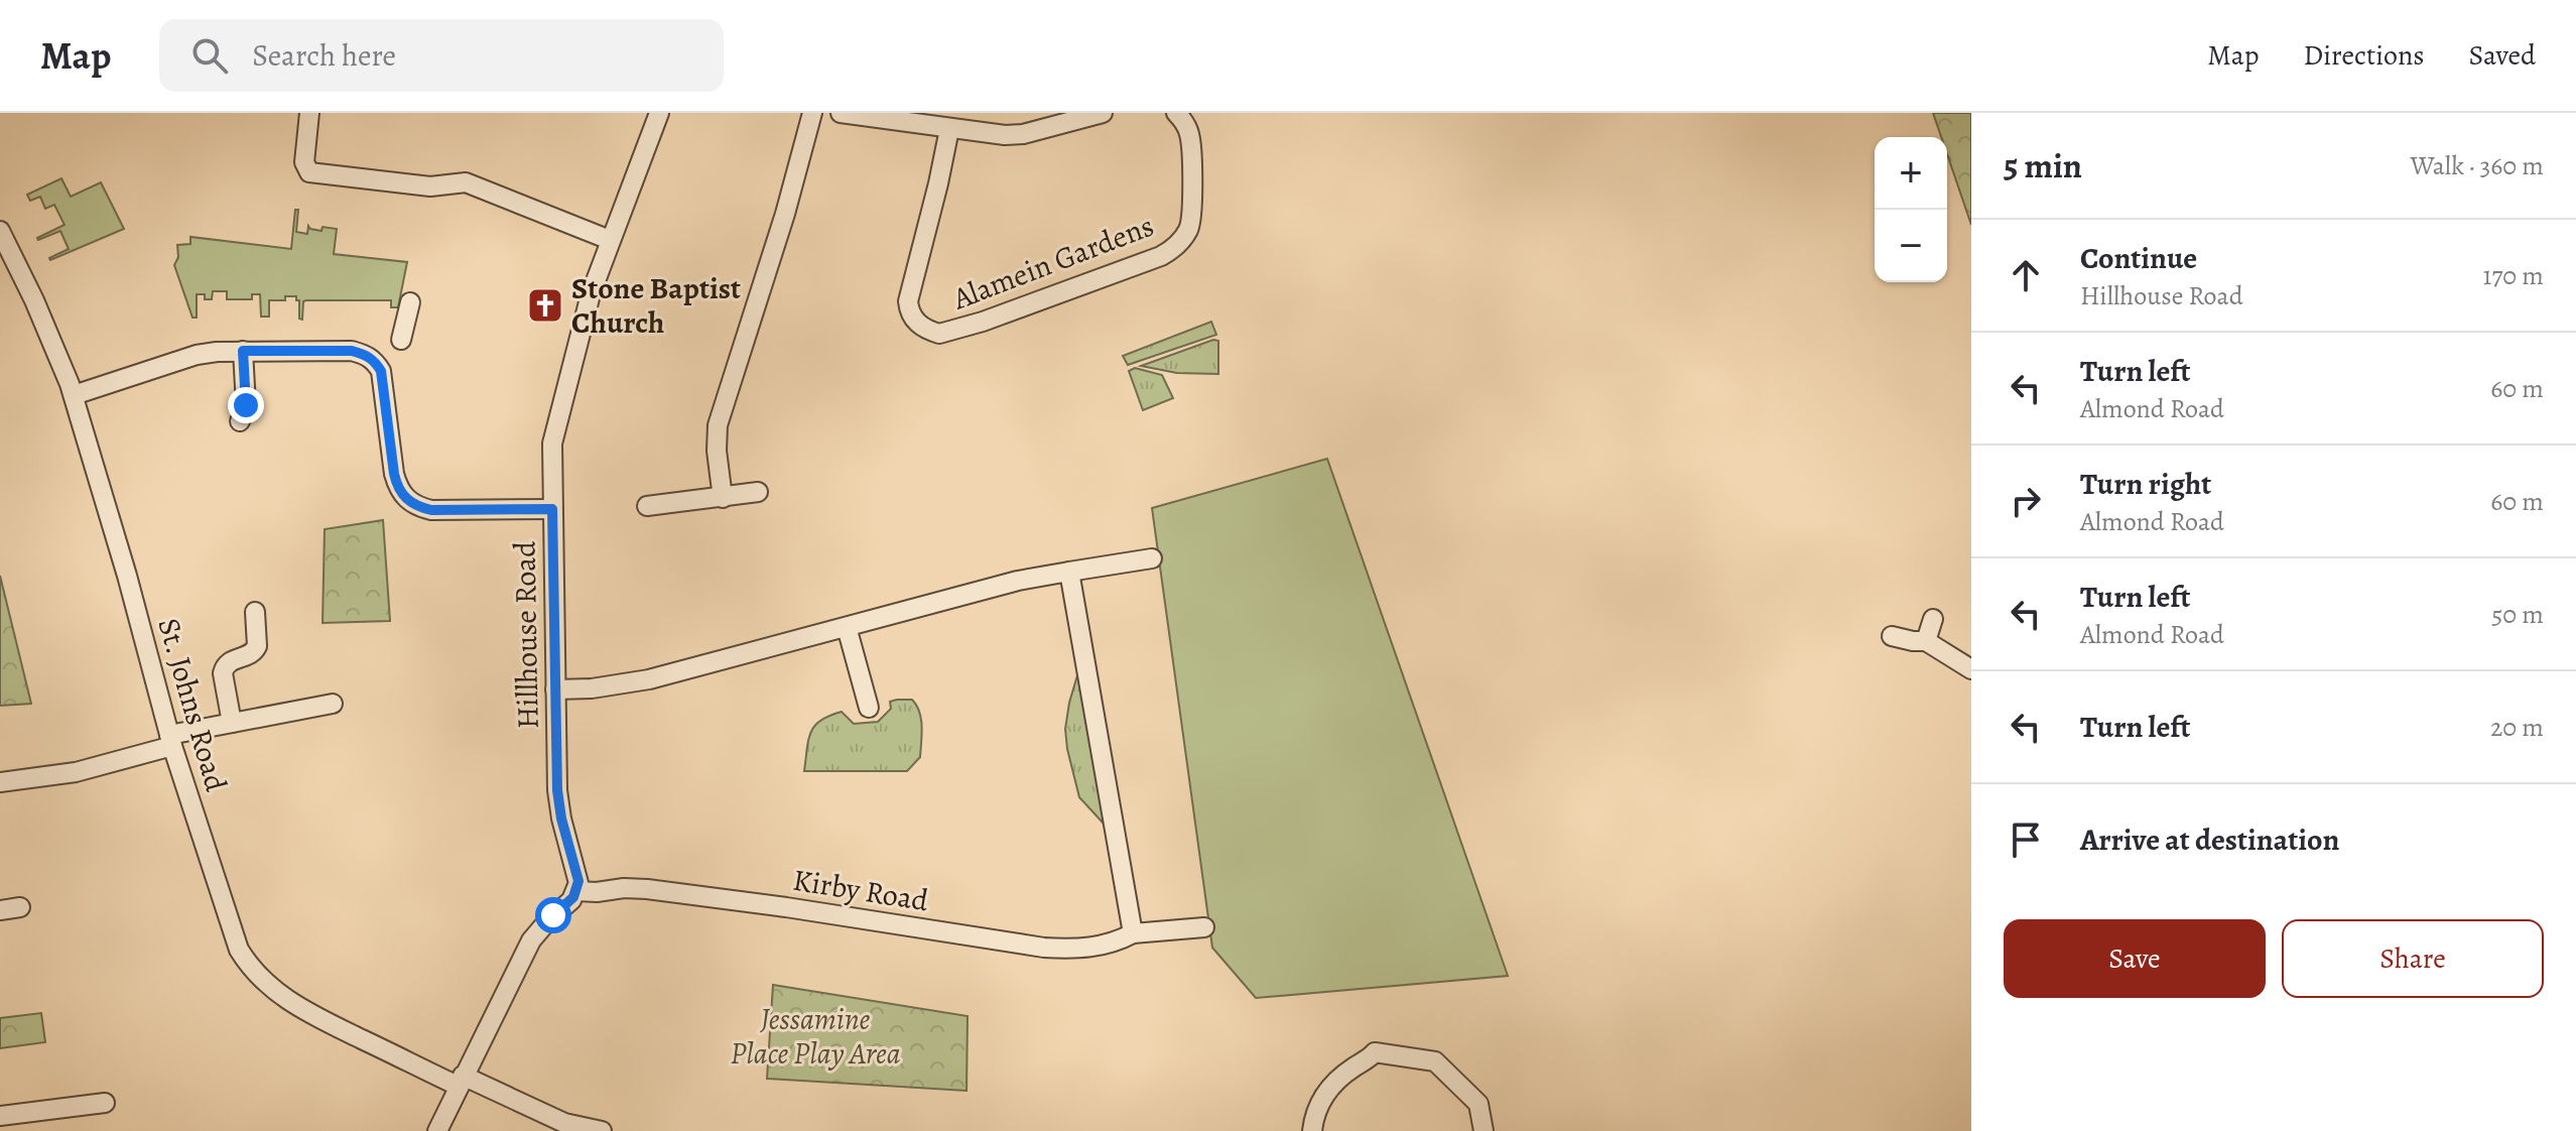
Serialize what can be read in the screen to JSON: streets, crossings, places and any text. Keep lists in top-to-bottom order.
{
  "streets": {
    "street": [
      "Alamein Gardens",
      "Hillhouse Road",
      "St. Johns Road",
      "Kirby Road"
    ]
  },
  "crossings": [
    ["Hillhouse Road", "Kirby Road"]
  ],
  "parks": ["Jessamine Place Play Area"],
  "places": {
    "church": ["Stone Baptist Church"]
  },
  "page": {
    "header": "Map",
    "search": "Search here",
    "nav": ["Map", "Directions", "Saved"],
    "heading": ["5 min", "Walk · 360 m"],
    "map_buttons": ["+", "−"],
    "list": [
      ["Continue", "Hillhouse Road", "170 m"],
      ["Turn left", "Almond Road", "60 m"],
      ["Turn right", "Almond Road", "60 m"],
      ["Turn left", "Almond Road", "50 m"],
      ["Turn left", "20 m"],
      "Arrive at destination"
    ],
    "buttons": ["Save", "Share"]
  }
}
